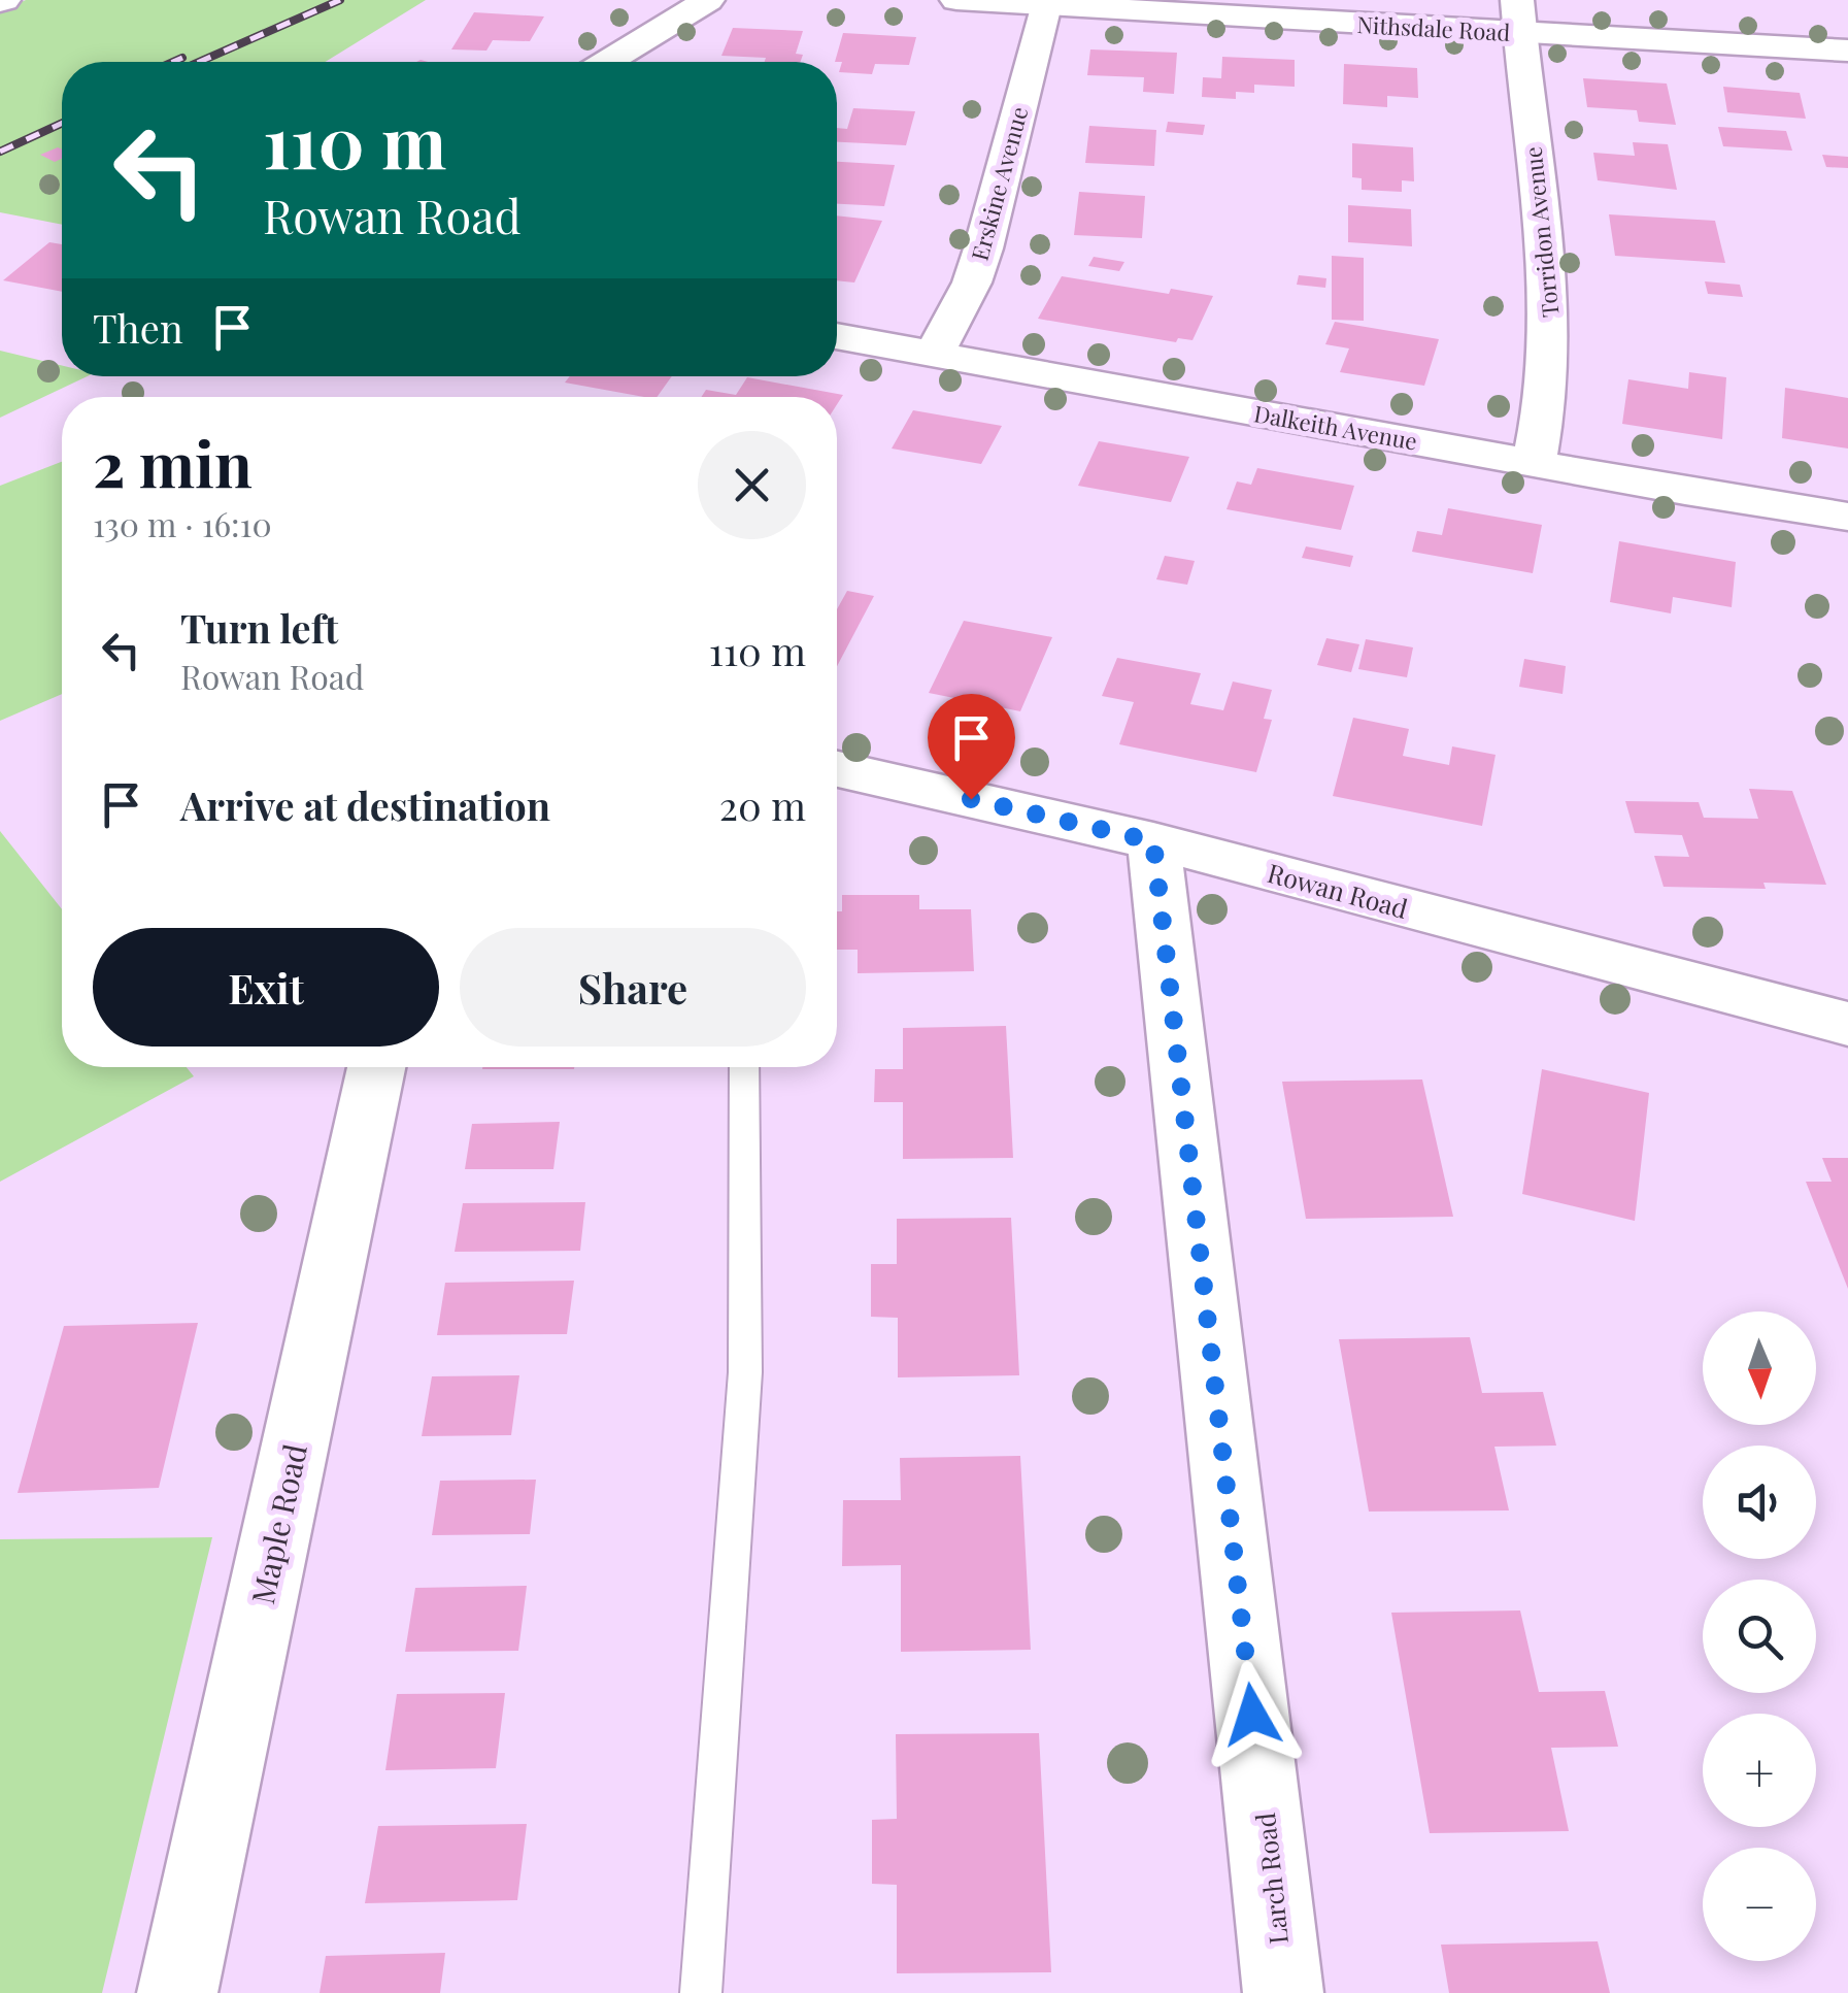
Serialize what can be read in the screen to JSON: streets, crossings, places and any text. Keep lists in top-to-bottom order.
{
  "streets": {
    "street": [
      "Nithsdale Road",
      "Erskine Avenue",
      "Torridon Avenue",
      "Dalkeith Avenue",
      "Rowan Road",
      "Maple Road",
      "Larch Road"
    ]
  },
  "crossings": [
    ["Nithsdale Road", "Erskine Avenue"],
    ["Nithsdale Road", "Torridon Avenue"],
    ["Erskine Avenue", "Dalkeith Avenue"],
    ["Torridon Avenue", "Dalkeith Avenue"],
    ["Rowan Road", "Larch Road"]
  ],
  "north": "bottom",
  "page": {
    "turn": ["110 m", "Rowan Road"],
    "then": "Then",
    "heading": ["2 min", "130 m · 16:10"],
    "list": [
      {
        "name": "Turn left",
        "note": "Rowan Road",
        "value": "110 m"
      },
      {
        "name": "Arrive at destination",
        "value": "20 m"
      }
    ],
    "buttons": ["Exit", "Share"],
    "map_buttons": ["+", "−"]
  }
}
